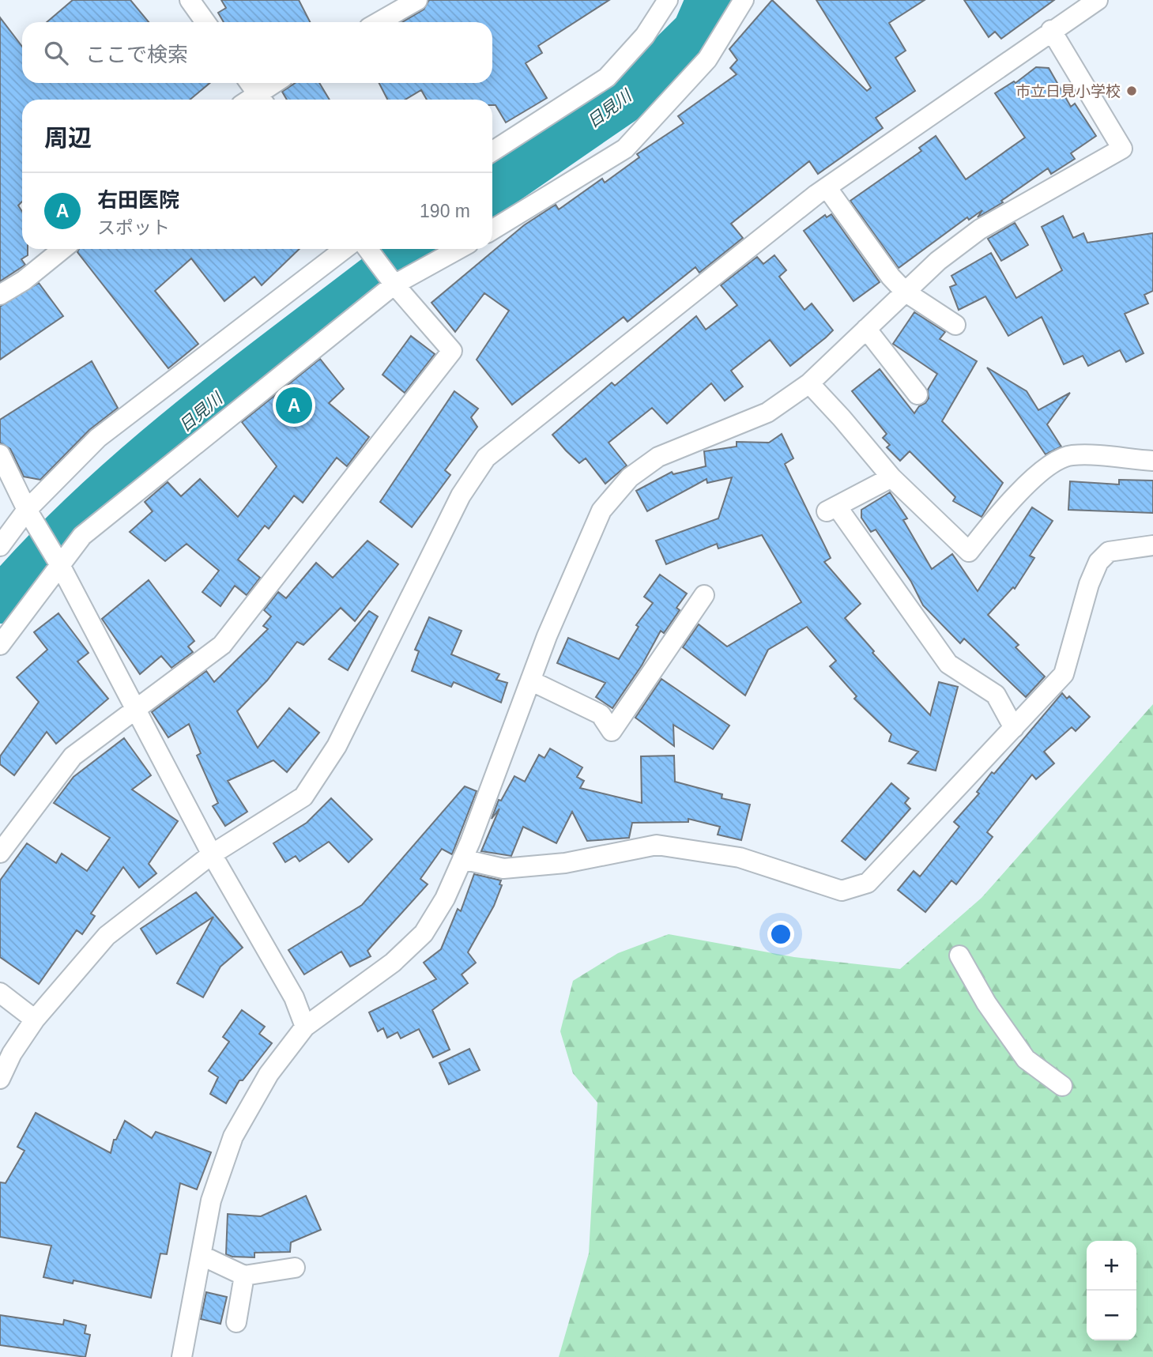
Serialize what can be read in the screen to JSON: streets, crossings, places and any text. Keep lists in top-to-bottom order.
{
  "water": ["日見川"],
  "places": ["市立日見小学校"],
  "page": {
    "search": "ここで検索",
    "heading": "周辺",
    "list": [
      {
        "mark": "A",
        "name": "右田医院",
        "note": "スポット",
        "value": "190 m"
      }
    ],
    "pins": "A",
    "map_buttons": ["+", "−"]
  }
}
